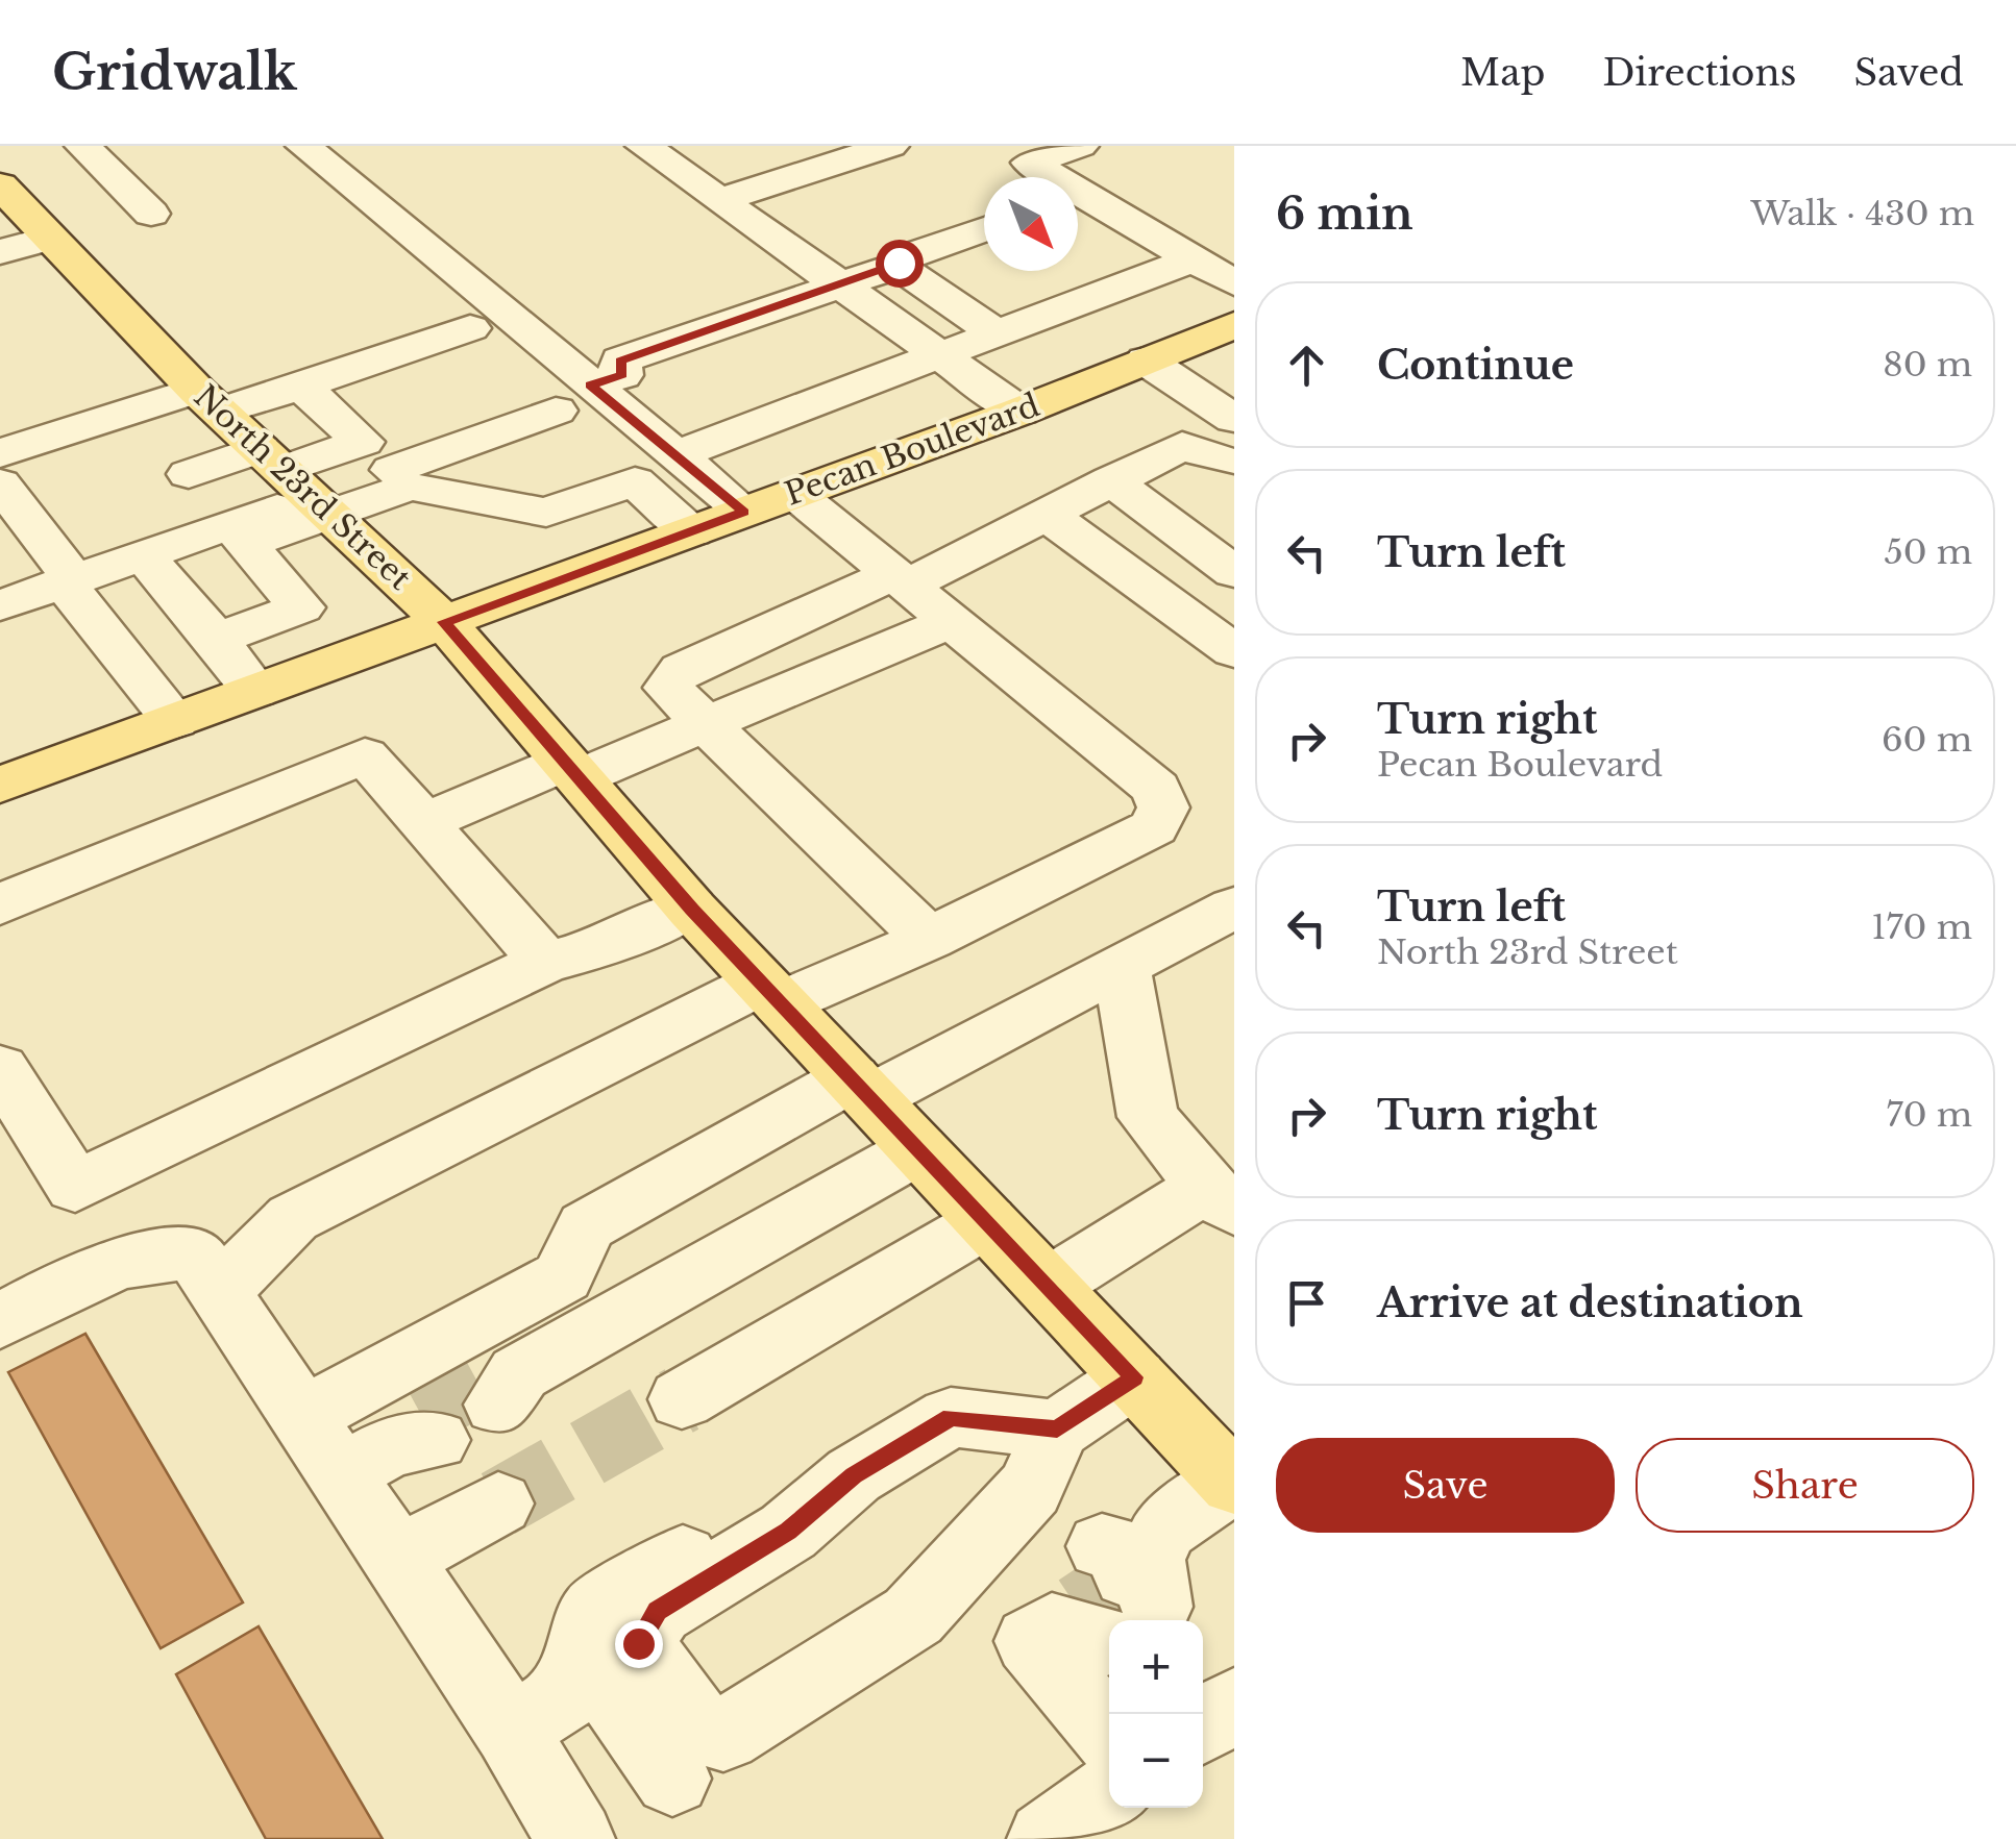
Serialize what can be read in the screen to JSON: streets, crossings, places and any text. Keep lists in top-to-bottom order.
{
  "streets": {
    "main road": ["Pecan Boulevard", "North 23rd Street"]
  },
  "crossings": [
    ["Pecan Boulevard", "North 23rd Street"]
  ],
  "north": "bottom right",
  "page": {
    "header": "Gridwalk",
    "nav": ["Map", "Directions", "Saved"],
    "heading": ["6 min", "Walk · 430 m"],
    "list": [
      ["Continue", "80 m"],
      ["Turn left", "50 m"],
      ["Turn right", "Pecan Boulevard", "60 m"],
      ["Turn left", "North 23rd Street", "170 m"],
      ["Turn right", "70 m"],
      "Arrive at destination"
    ],
    "buttons": ["Save", "Share"],
    "map_buttons": ["+", "−"]
  }
}
